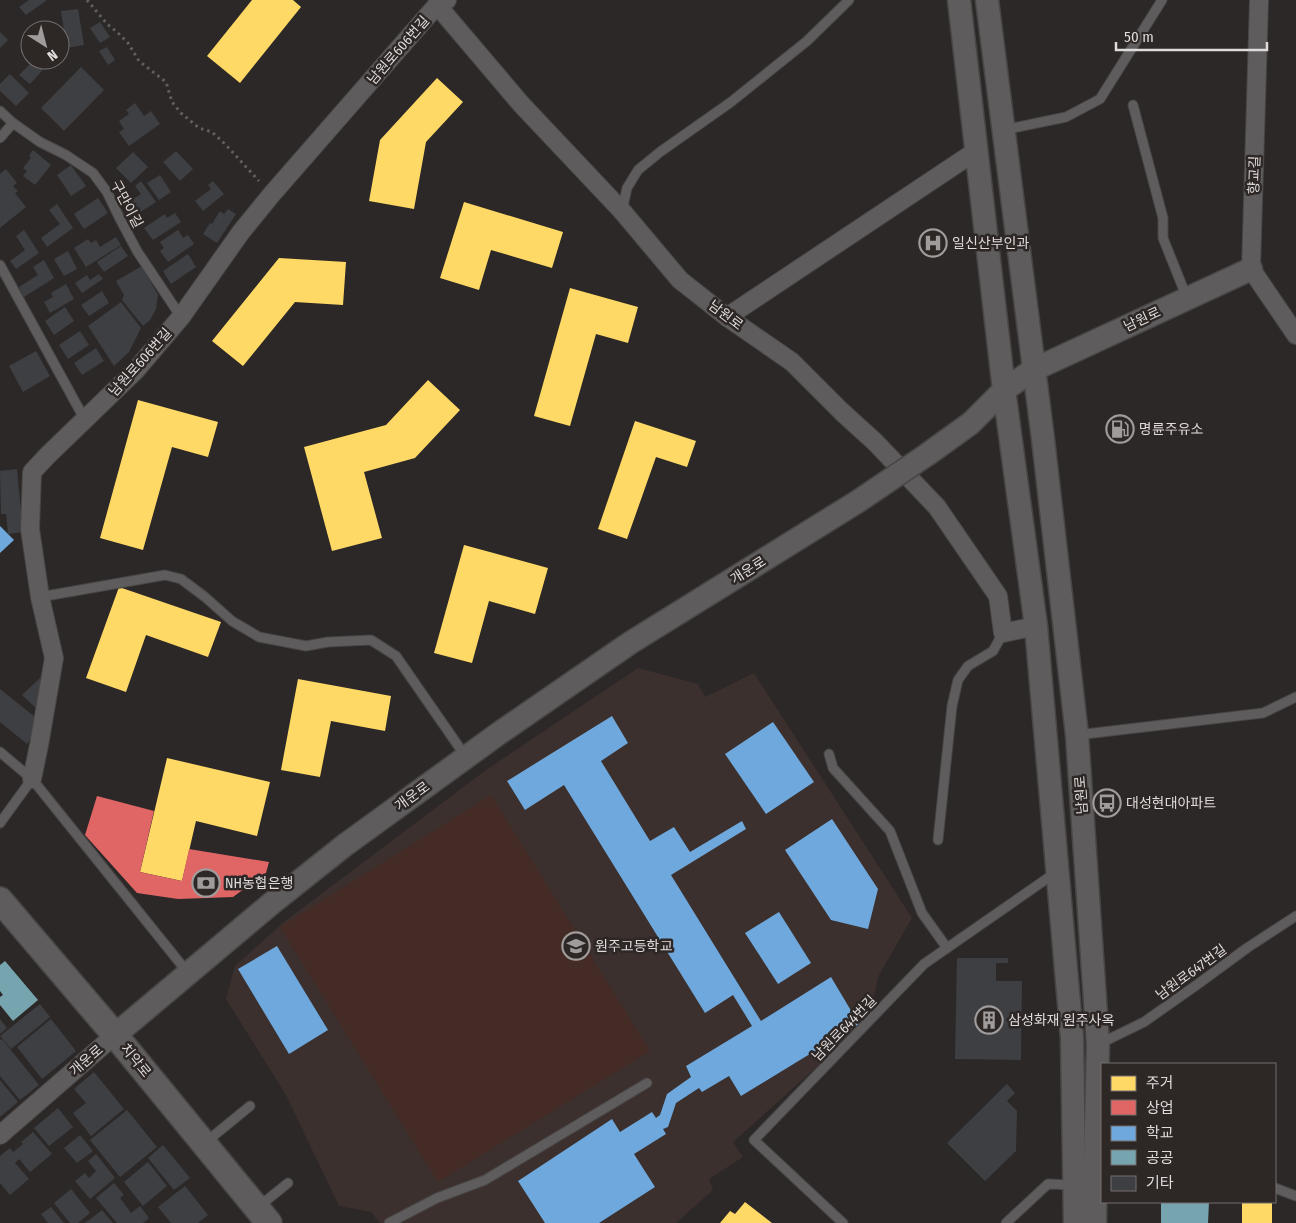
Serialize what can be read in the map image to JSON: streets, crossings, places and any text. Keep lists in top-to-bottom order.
{
  "streets": {
    "main road": ["치악로"],
    "street": [
      "남원로606번길",
      "향교길",
      "남원로",
      "개운로"
    ],
    "lane": ["구만이길", "남원로647번길", "남원로644번길"]
  },
  "crossings": [
    ["남원로606번길", "구만이길"],
    ["남원로606번길", "남원로"],
    ["향교길", "남원로"],
    ["남원로", "개운로"],
    ["남원로", "남원로647번길"],
    ["개운로", "치악로"]
  ],
  "places": {
    "hospital": ["일신산부인과"],
    "fuel station": ["명륜주유소"],
    "bus stop": ["대성현대아파트"],
    "bank": ["NH농협은행"],
    "school or university": ["원주고등학교"],
    "building": ["삼성화재 원주사옥"]
  },
  "legend": [
    "주거",
    "상업",
    "학교",
    "공공",
    "기타"
  ],
  "scale_bar": "50 m",
  "north": "bottom right"
}
